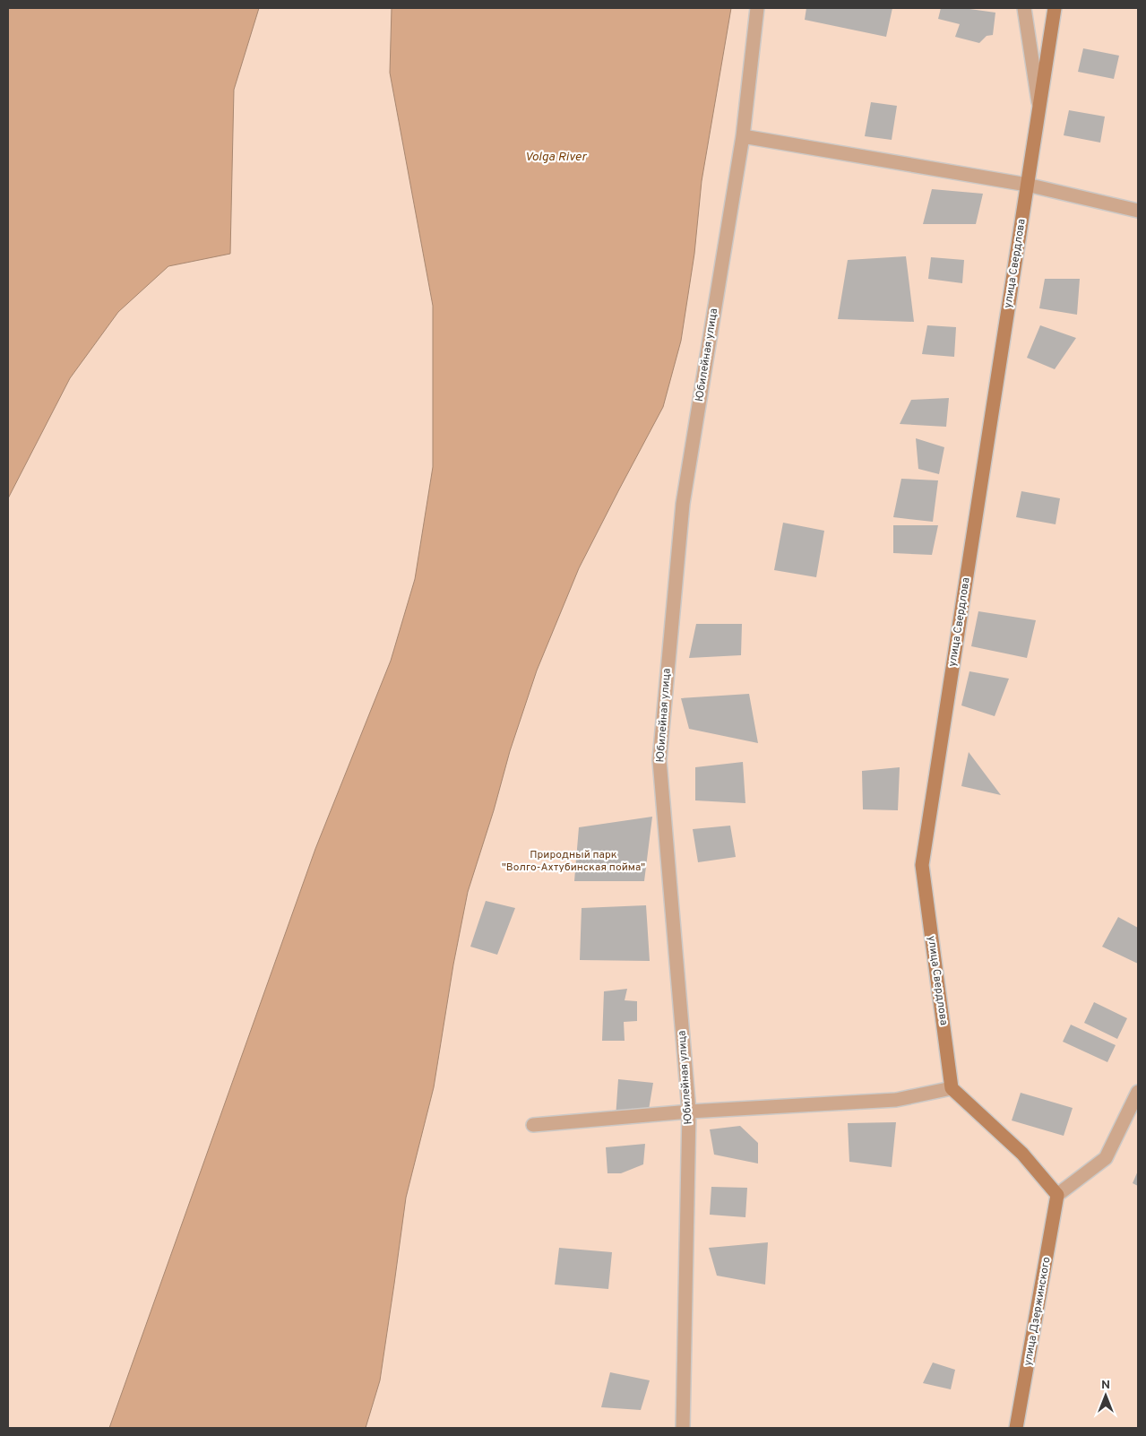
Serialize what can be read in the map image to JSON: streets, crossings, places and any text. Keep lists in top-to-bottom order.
{
  "streets": {
    "street": ["улица Свердлова", "Юбилейная улица", "улица Дзержинского"]
  },
  "water": ["Volga River"],
  "parks": ["Природный парк \"Волго-Ахтубинская пойма\""],
  "north": "top"
}
